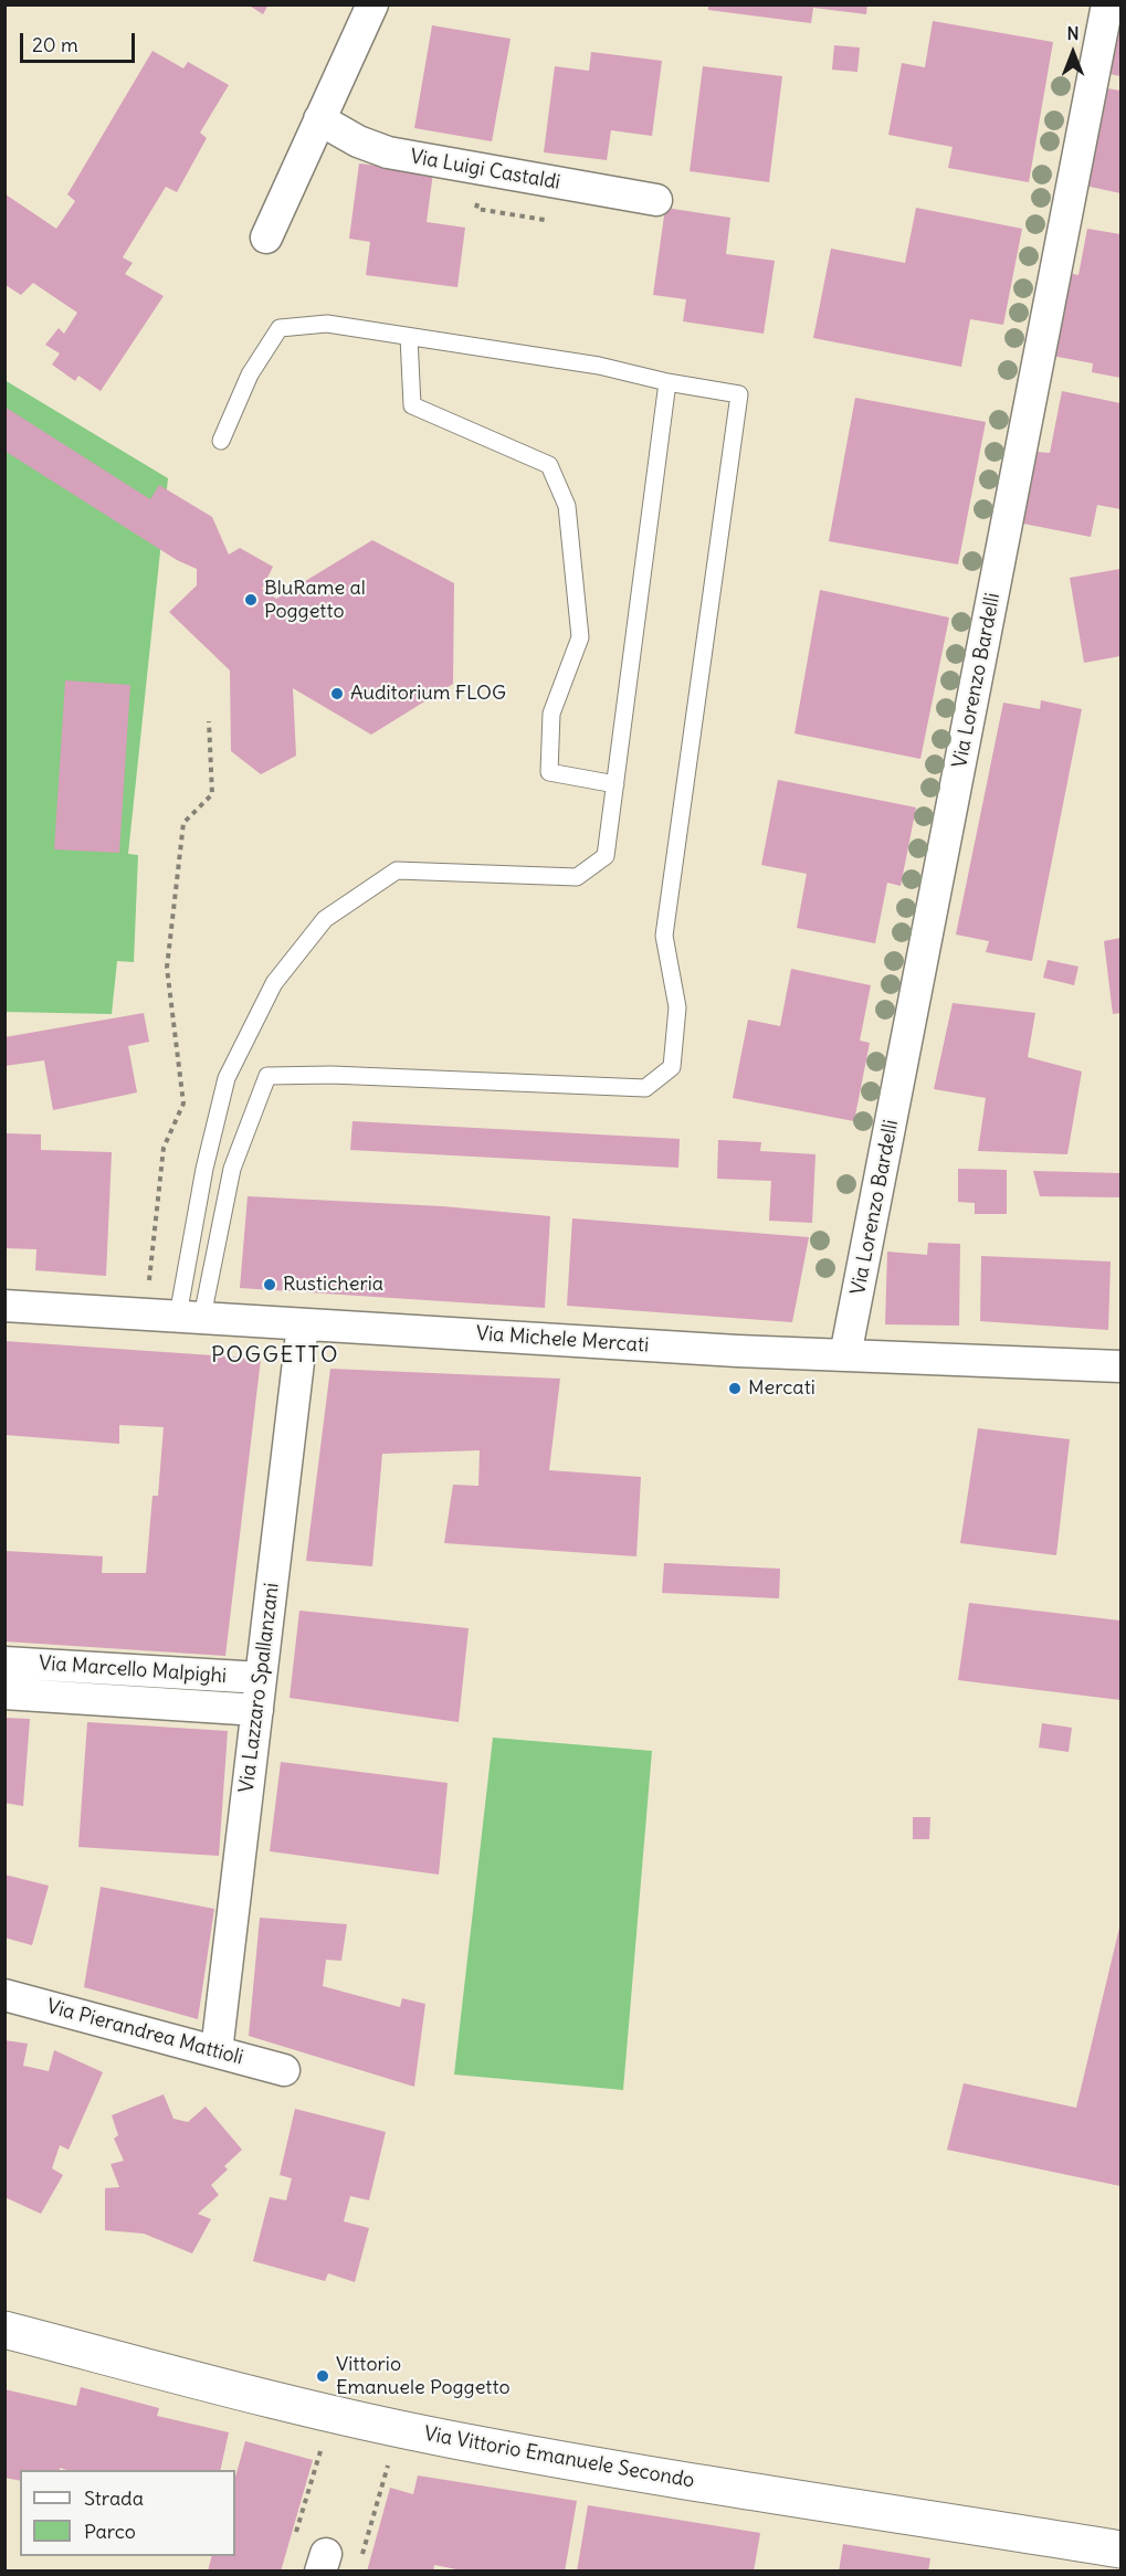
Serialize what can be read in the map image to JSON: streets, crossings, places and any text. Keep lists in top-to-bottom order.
{
  "streets": {
    "street": [
      "Via Luigi Castaldi",
      "Via Lorenzo Bardelli",
      "Via Michele Mercati",
      "Via Marcello Malpighi",
      "Via Lazzaro Spallanzani",
      "Via Pierandrea Mattioli",
      "Via Vittorio Emanuele Secondo"
    ]
  },
  "crossings": [
    ["Via Lorenzo Bardelli", "Via Michele Mercati"],
    ["Via Michele Mercati", "Via Lazzaro Spallanzani"],
    ["Via Marcello Malpighi", "Via Lazzaro Spallanzani"],
    ["Via Lazzaro Spallanzani", "Via Pierandrea Mattioli"]
  ],
  "districts": ["POGGETTO"],
  "places": [
    "BluRame al Poggetto",
    "Auditorium FLOG",
    "Rusticheria",
    "Mercati",
    "Vittorio Emanuele Poggetto"
  ],
  "legend": ["Strada", "Parco"],
  "scale_bar": "20 m",
  "north": "top"
}
